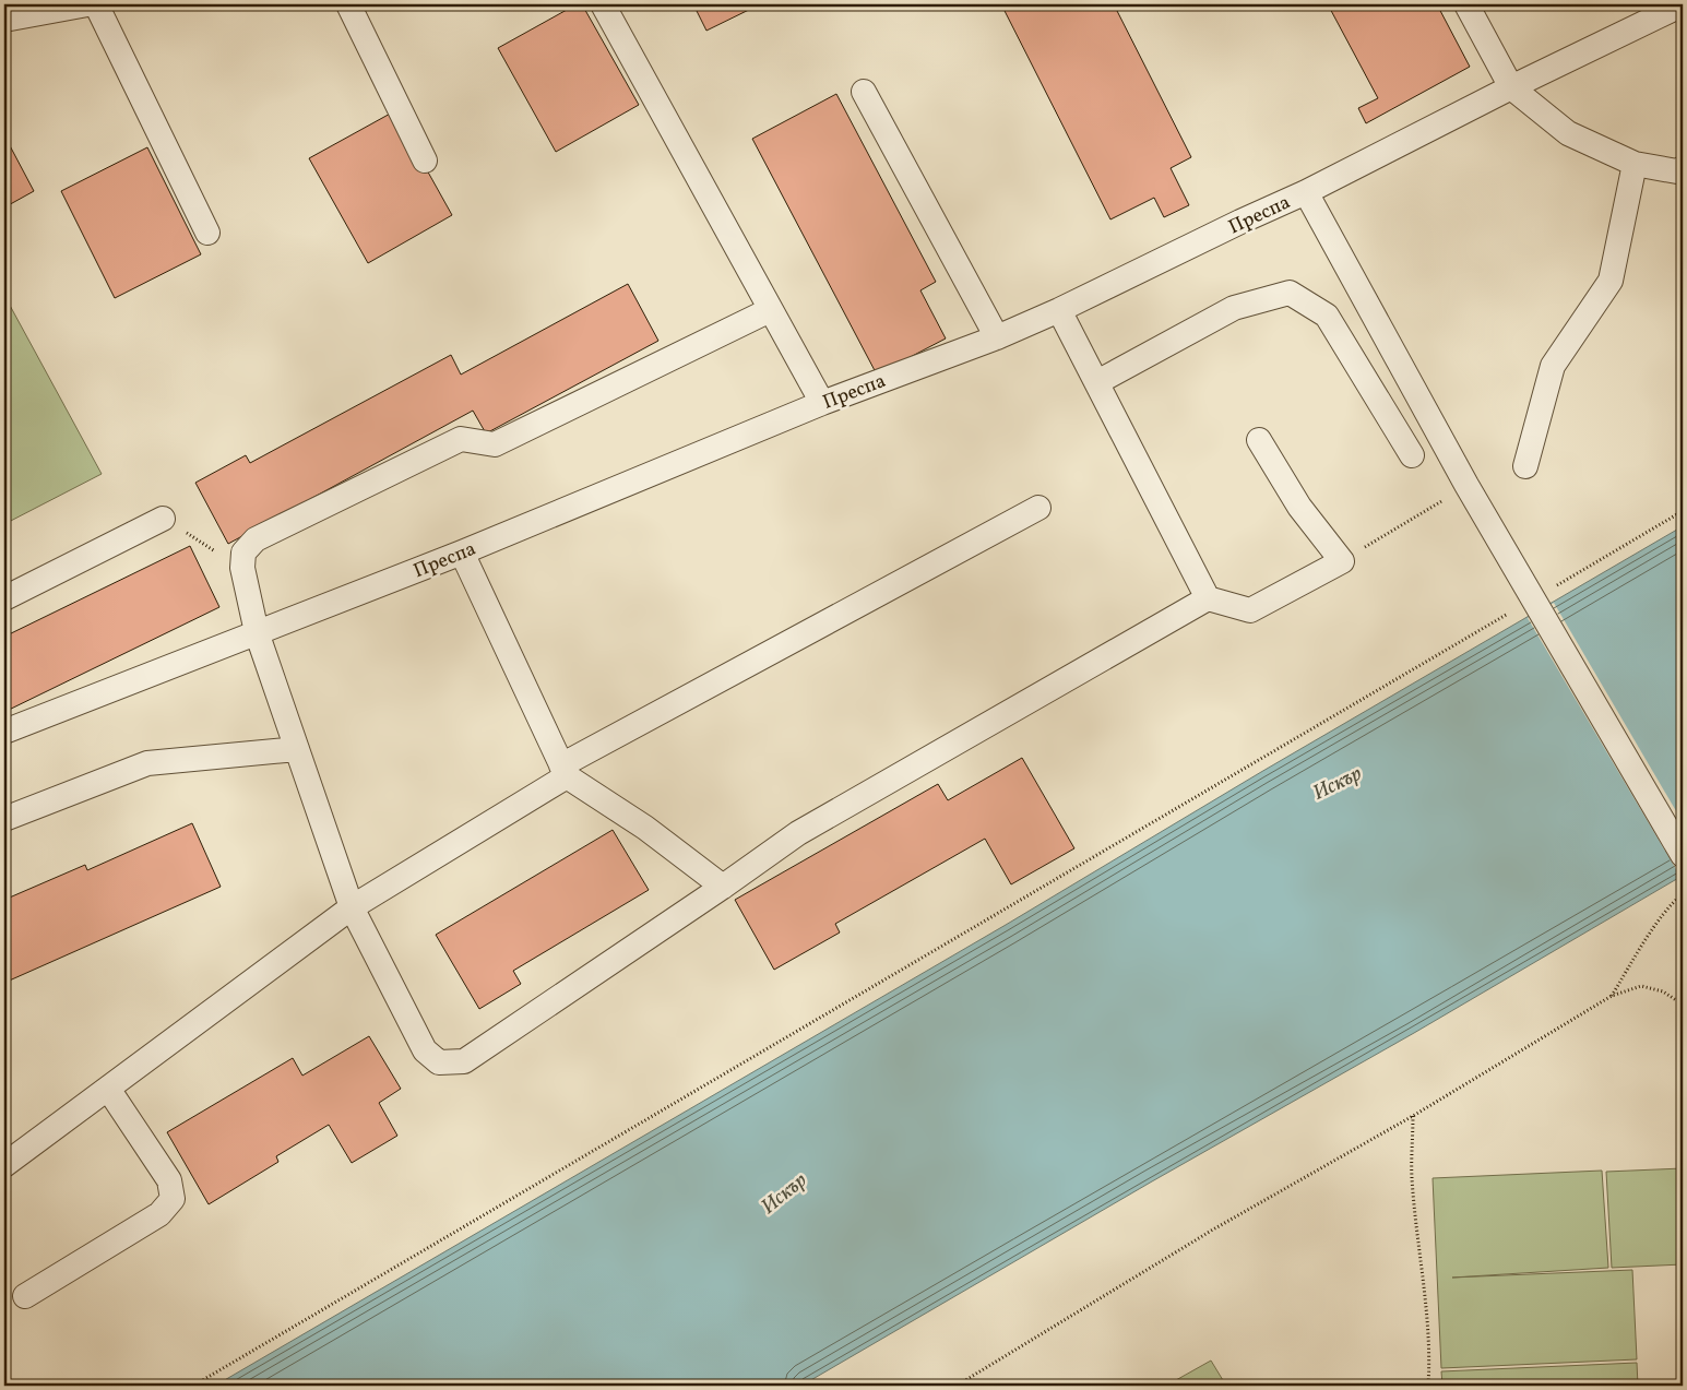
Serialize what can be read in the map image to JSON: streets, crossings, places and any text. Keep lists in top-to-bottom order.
{
  "streets": {
    "street": ["Преспа"]
  },
  "water": ["Искър"]
}
